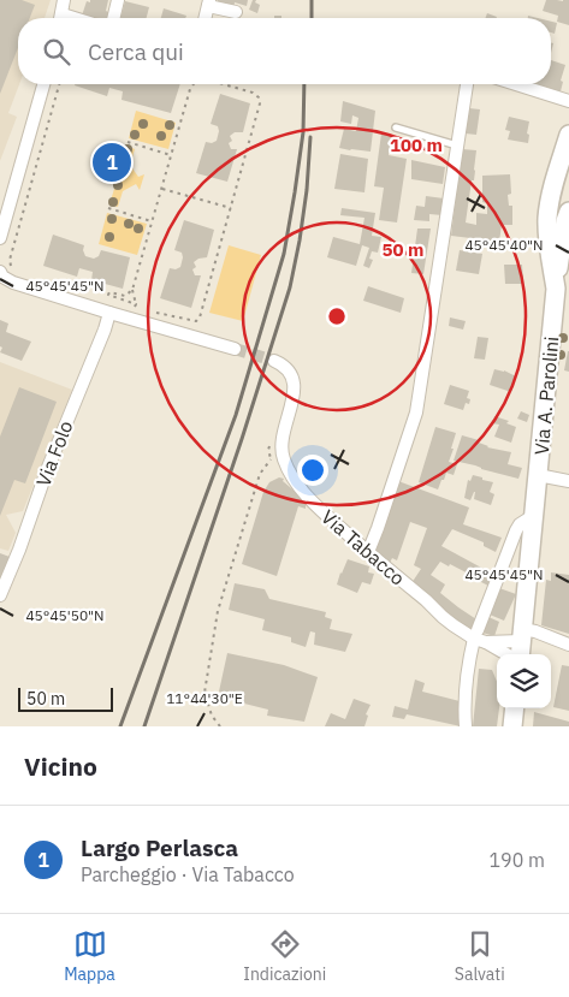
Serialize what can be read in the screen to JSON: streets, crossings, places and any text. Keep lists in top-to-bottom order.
{
  "streets": {
    "main road": ["Via A. Parolini"],
    "street": ["Via Folo", "Via Tabacco"]
  },
  "scale_bar": "50 m",
  "page": {
    "search": "Cerca qui",
    "pins": "1",
    "scale": "50 m",
    "heading": "Vicino",
    "list": [
      {
        "mark": "1",
        "name": "Largo Perlasca",
        "note": "Parcheggio · Via Tabacco",
        "value": "190 m"
      }
    ],
    "nav": ["Mappa", "Indicazioni", "Salvati"]
  },
  "coordinates": [
    "45°45'40\"N",
    "45°45'45\"N",
    "45°45'50\"N",
    "11°44'30\"E"
  ],
  "rings": ["100 m", "50 m"]
}
